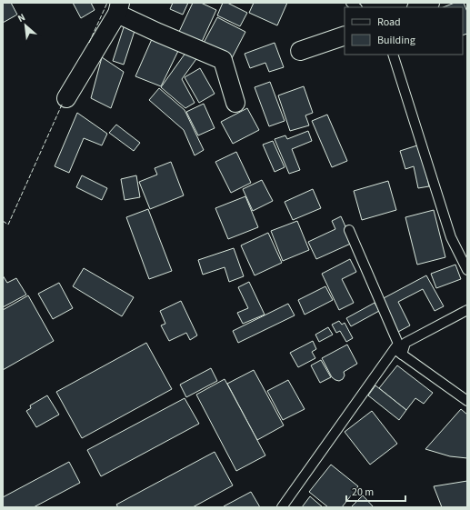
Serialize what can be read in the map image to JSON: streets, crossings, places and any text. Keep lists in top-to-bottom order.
{
  "legend": ["Road", "Building"],
  "scale_bar": "20 m",
  "north": "top left"
}
